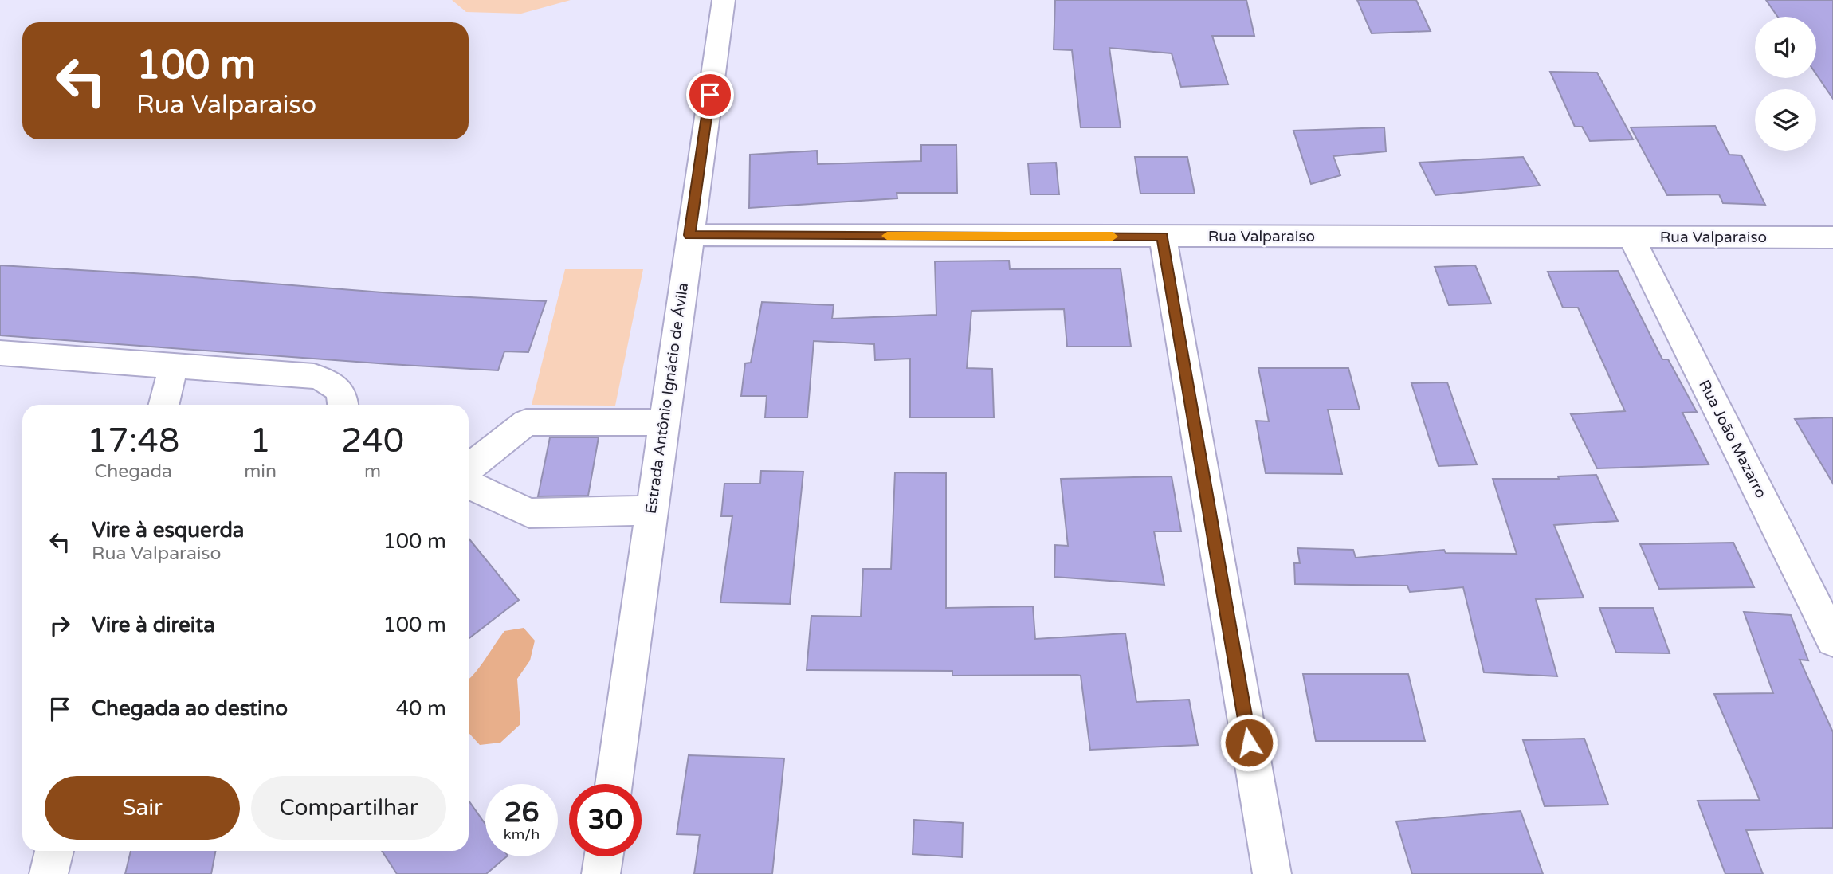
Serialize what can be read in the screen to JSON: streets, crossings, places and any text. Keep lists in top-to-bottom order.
{
  "streets": {
    "street": ["Rua Valparaiso", "Estrada Antônio Ignácio de Ávila", "Rua João Mazarro"]
  },
  "crossings": [
    ["Rua Valparaiso", "Estrada Antônio Ignácio de Ávila"],
    ["Rua Valparaiso", "Rua João Mazarro"]
  ],
  "page": {
    "turn": ["100 m", "Rua Valparaiso"],
    "eta": [
      "17:48",
      "Chegada",
      "1",
      "min",
      "240",
      "m"
    ],
    "list": [
      {
        "name": "Vire à esquerda",
        "note": "Rua Valparaiso",
        "value": "100 m"
      },
      {
        "name": "Vire à direita",
        "value": "100 m"
      },
      {
        "name": "Chegada ao destino",
        "value": "40 m"
      }
    ],
    "buttons": ["Sair", "Compartilhar"],
    "speed": "26 km/h",
    "limit": "30"
  }
}
